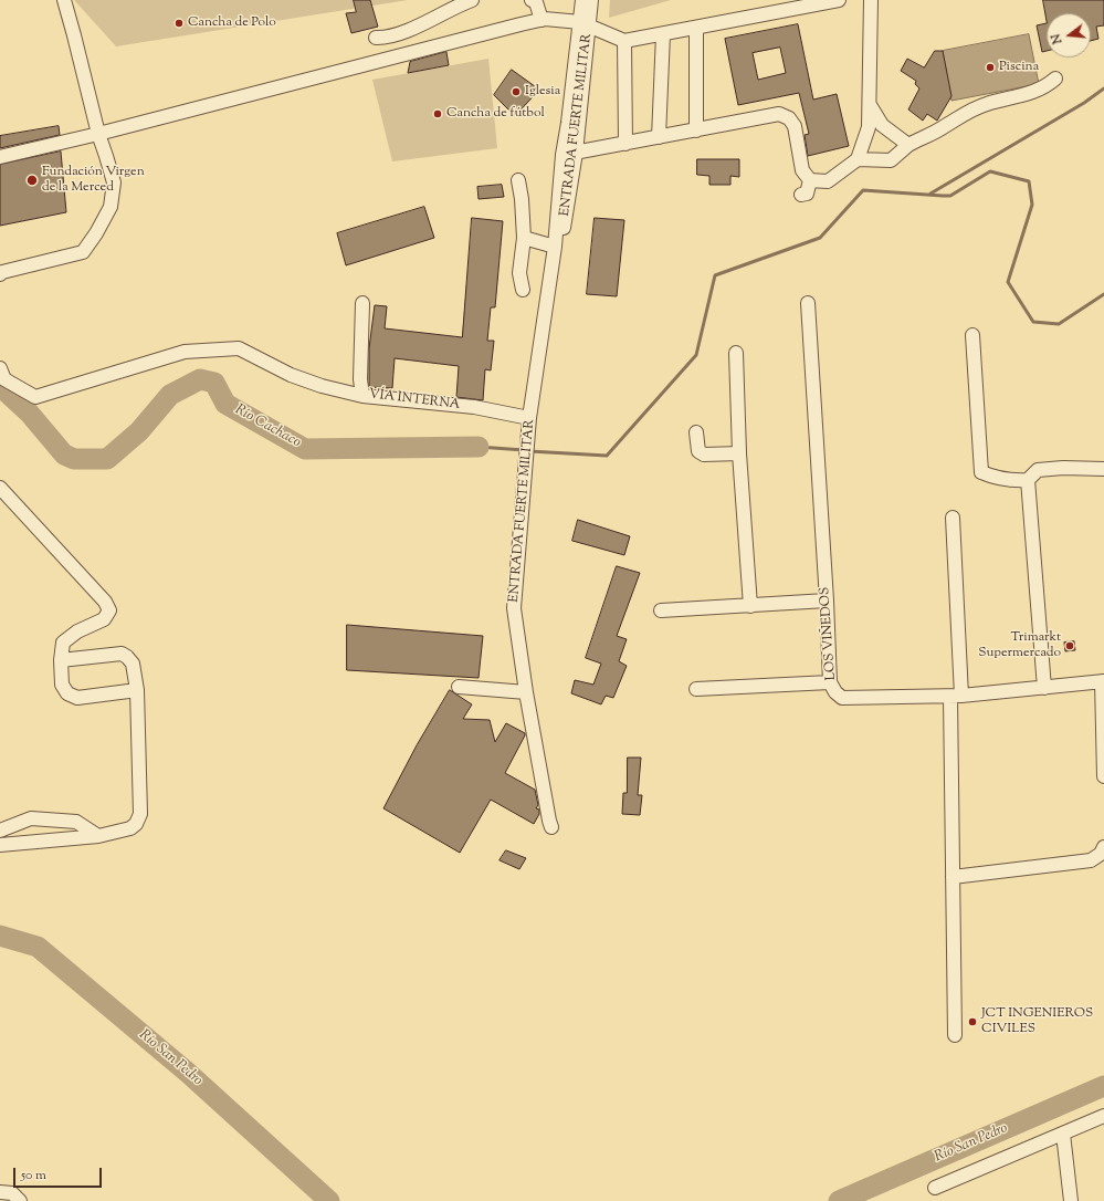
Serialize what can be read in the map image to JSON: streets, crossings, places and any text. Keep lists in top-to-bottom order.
{
  "streets": {
    "street": ["ENTRADA FUERTE MILITAR", "VÍA INTERNA", "LOS VIÑEDOS"]
  },
  "crossings": [
    ["ENTRADA FUERTE MILITAR", "VÍA INTERNA"]
  ],
  "water": ["Río Cachaco", "Río San Pedro"],
  "places": [
    "Cancha de Polo",
    "Piscina",
    "Iglesia",
    "Cancha de fútbol",
    "Fundación Virgen de la Merced",
    "Trimarkt Supermercado",
    "JCT INGENIEROS CIVILES"
  ],
  "scale_bar": "50 m",
  "north": "left"
}
